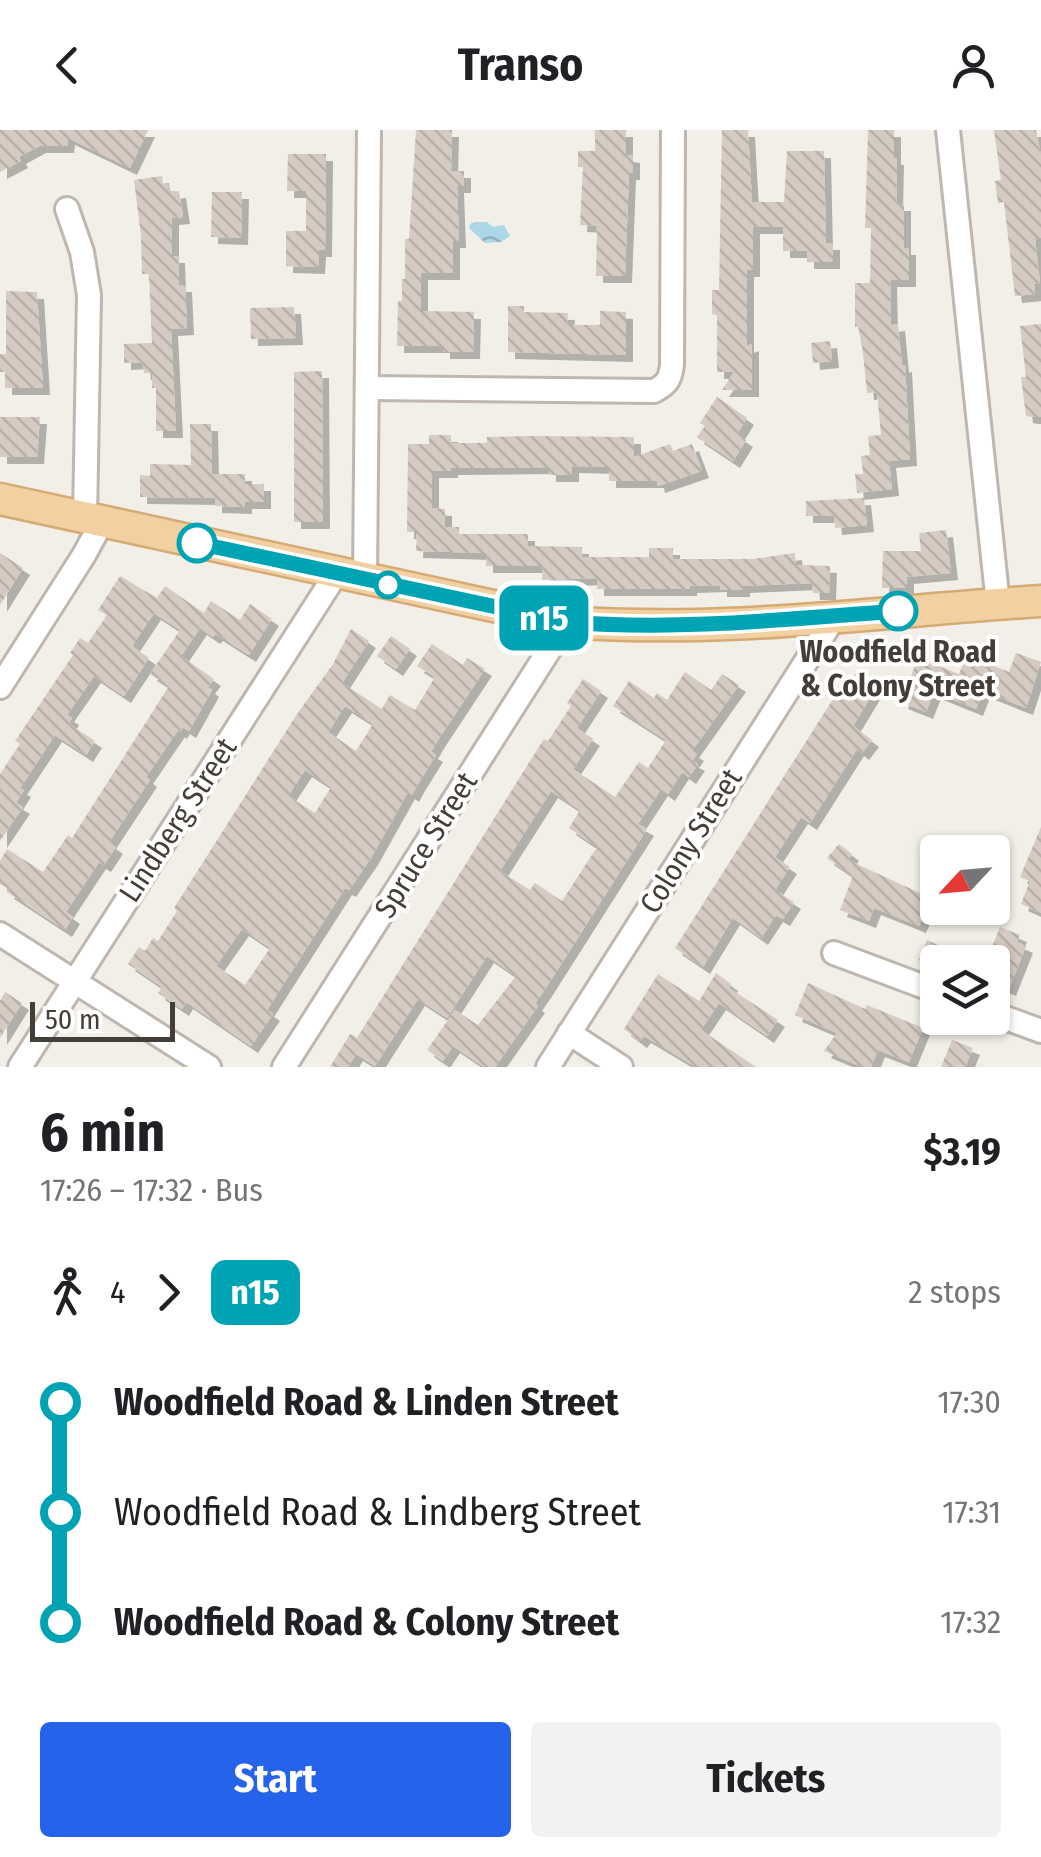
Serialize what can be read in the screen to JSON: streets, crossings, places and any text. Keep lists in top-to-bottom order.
{
  "streets": {
    "street": ["Lindberg Street", "Colony Street", "Spruce Street"]
  },
  "places": ["Woodfield Road & Colony Street"],
  "lines": ["bus line n15"],
  "scale_bar": "50 m",
  "north": "bottom left",
  "page": {
    "header": "Transo",
    "on_map": "n15",
    "scale": "50 m",
    "heading": ["6 min", "17:26 – 17:32 · Bus", "$3.19"],
    "legs": ["4", "n15", "2 stops"],
    "list": [
      {
        "name": "Woodfield Road & Linden Street",
        "value": "17:30"
      },
      {
        "name": "Woodfield Road & Lindberg Street",
        "value": "17:31"
      },
      {
        "name": "Woodfield Road & Colony Street",
        "value": "17:32"
      }
    ],
    "buttons": ["Start", "Tickets"]
  }
}
